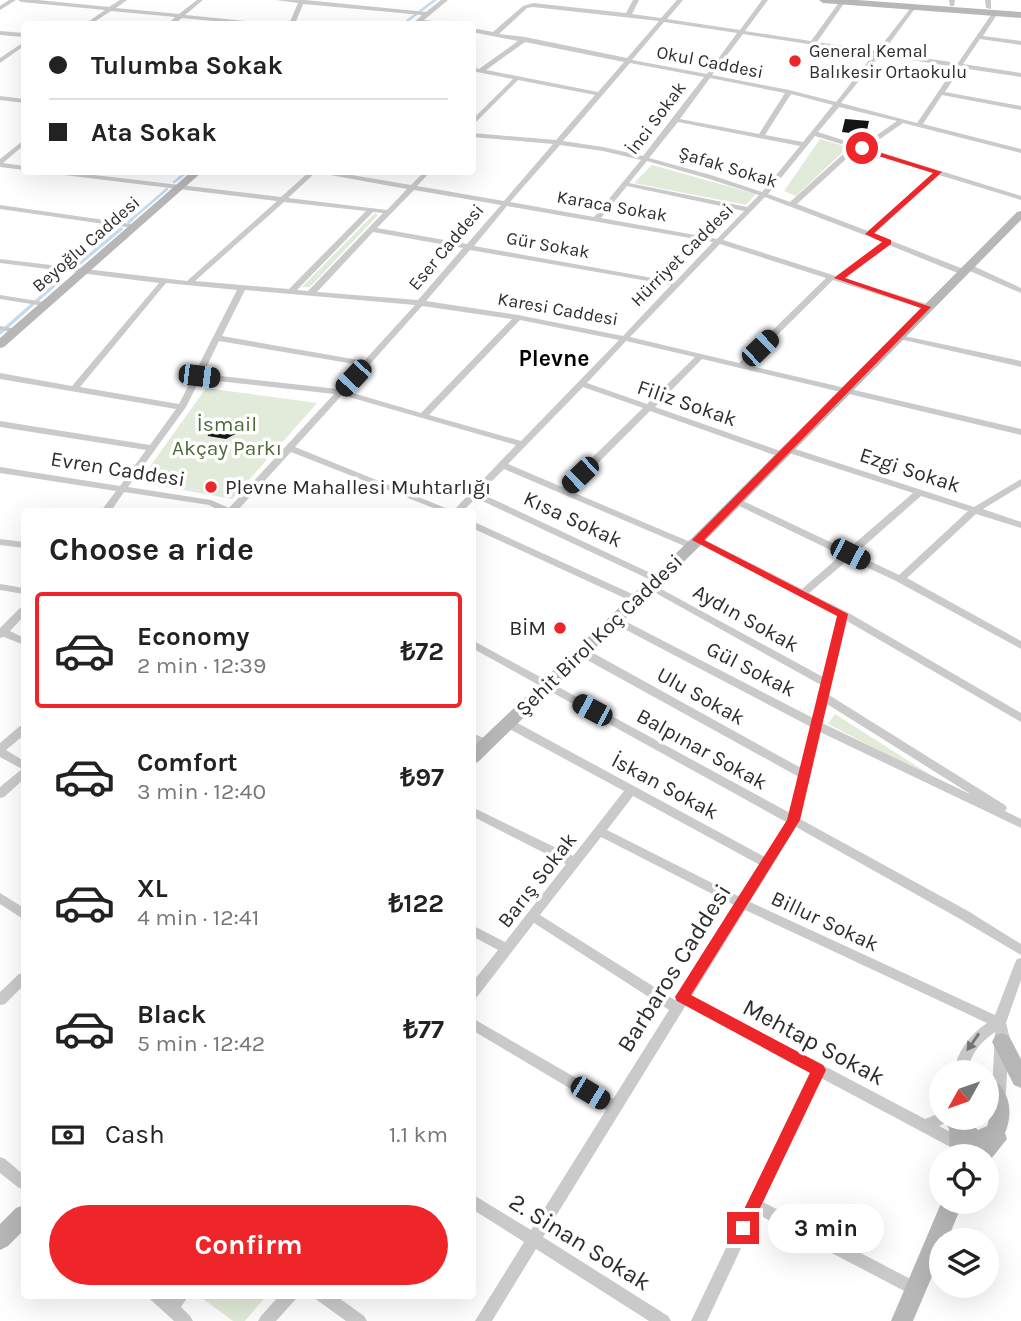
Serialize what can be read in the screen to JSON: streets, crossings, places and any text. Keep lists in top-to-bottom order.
{
  "streets": {
    "main road": ["Beyoğlu Caddesi", "Şehit Birol Koç Caddesi"],
    "street": [
      "Okul Caddesi",
      "İnci Sokak",
      "Şafak Sokak",
      "Karaca Sokak",
      "Gür Sokak",
      "Eser Caddesi",
      "Hürriyet Caddesi",
      "Karesi Caddesi",
      "Filiz Sokak",
      "Evren Caddesi",
      "Ezgi Sokak",
      "Kısa Sokak",
      "Aydın Sokak",
      "Gül Sokak",
      "Ulu Sokak",
      "Balpınar Sokak",
      "İskan Sokak",
      "Barış Sokak",
      "Billur Sokak",
      "Barbaros Caddesi",
      "Mehtap Sokak",
      "2. Sinan Sokak"
    ]
  },
  "crossings": [
    ["Okul Caddesi", "İnci Sokak"],
    ["Okul Caddesi", "Eser Caddesi"],
    ["Okul Caddesi", "Hürriyet Caddesi"],
    ["İnci Sokak", "Şafak Sokak"],
    ["İnci Sokak", "Karaca Sokak"],
    ["Şafak Sokak", "Eser Caddesi"],
    ["Şafak Sokak", "Hürriyet Caddesi"],
    ["Şafak Sokak", "Şehit Birol Koç Caddesi"],
    ["Karaca Sokak", "Eser Caddesi"],
    ["Karaca Sokak", "Hürriyet Caddesi"],
    ["Karaca Sokak", "Şehit Birol Koç Caddesi"],
    ["Beyoğlu Caddesi", "Karesi Caddesi"],
    ["Gür Sokak", "Eser Caddesi"],
    ["Gür Sokak", "Hürriyet Caddesi"],
    ["Eser Caddesi", "Karesi Caddesi"],
    ["Hürriyet Caddesi", "Karesi Caddesi"],
    ["Hürriyet Caddesi", "Filiz Sokak"],
    ["Hürriyet Caddesi", "Kısa Sokak"],
    ["Karesi Caddesi", "Şehit Birol Koç Caddesi"],
    ["Filiz Sokak", "Ezgi Sokak"],
    ["Filiz Sokak", "Şehit Birol Koç Caddesi"],
    ["Ezgi Sokak", "Şehit Birol Koç Caddesi"],
    ["Kısa Sokak", "Aydın Sokak"],
    ["Kısa Sokak", "Şehit Birol Koç Caddesi"],
    ["Aydın Sokak", "Şehit Birol Koç Caddesi"],
    ["Aydın Sokak", "Gül Sokak"],
    ["Aydın Sokak", "Barbaros Caddesi"],
    ["Şehit Birol Koç Caddesi", "Gül Sokak"],
    ["Şehit Birol Koç Caddesi", "Ulu Sokak"],
    ["Şehit Birol Koç Caddesi", "Balpınar Sokak"],
    ["Şehit Birol Koç Caddesi", "İskan Sokak"],
    ["Gül Sokak", "Barbaros Caddesi"],
    ["Ulu Sokak", "Barbaros Caddesi"],
    ["Balpınar Sokak", "Barbaros Caddesi"],
    ["İskan Sokak", "Barış Sokak"],
    ["İskan Sokak", "Barbaros Caddesi"],
    ["Barış Sokak", "Billur Sokak"],
    ["Barış Sokak", "Mehtap Sokak"],
    ["Billur Sokak", "Barbaros Caddesi"],
    ["Barbaros Caddesi", "Mehtap Sokak"],
    ["Barbaros Caddesi", "2. Sinan Sokak"]
  ],
  "districts": ["Plevne"],
  "parks": ["İsmail Akçay Parkı"],
  "places": ["General Kemal Balıkesir Ortaokulu", "Plevne Mahallesi Muhtarlığı", "BİM"],
  "north": "bottom left",
  "page": {
    "banner": ["Tulumba Sokak", "Ata Sokak"],
    "heading": "Choose a ride",
    "list": [
      {
        "name": "Economy",
        "note": "2 min · 12:39",
        "value": "₺72"
      },
      {
        "name": "Comfort",
        "note": "3 min · 12:40",
        "value": "₺97"
      },
      {
        "name": "XL",
        "note": "4 min · 12:41",
        "value": "₺122"
      },
      {
        "name": "Black",
        "note": "5 min · 12:42",
        "value": "₺77"
      }
    ],
    "pay": ["Cash", "1.1 km"],
    "buttons": "Confirm",
    "bubble": "3 min"
  }
}
